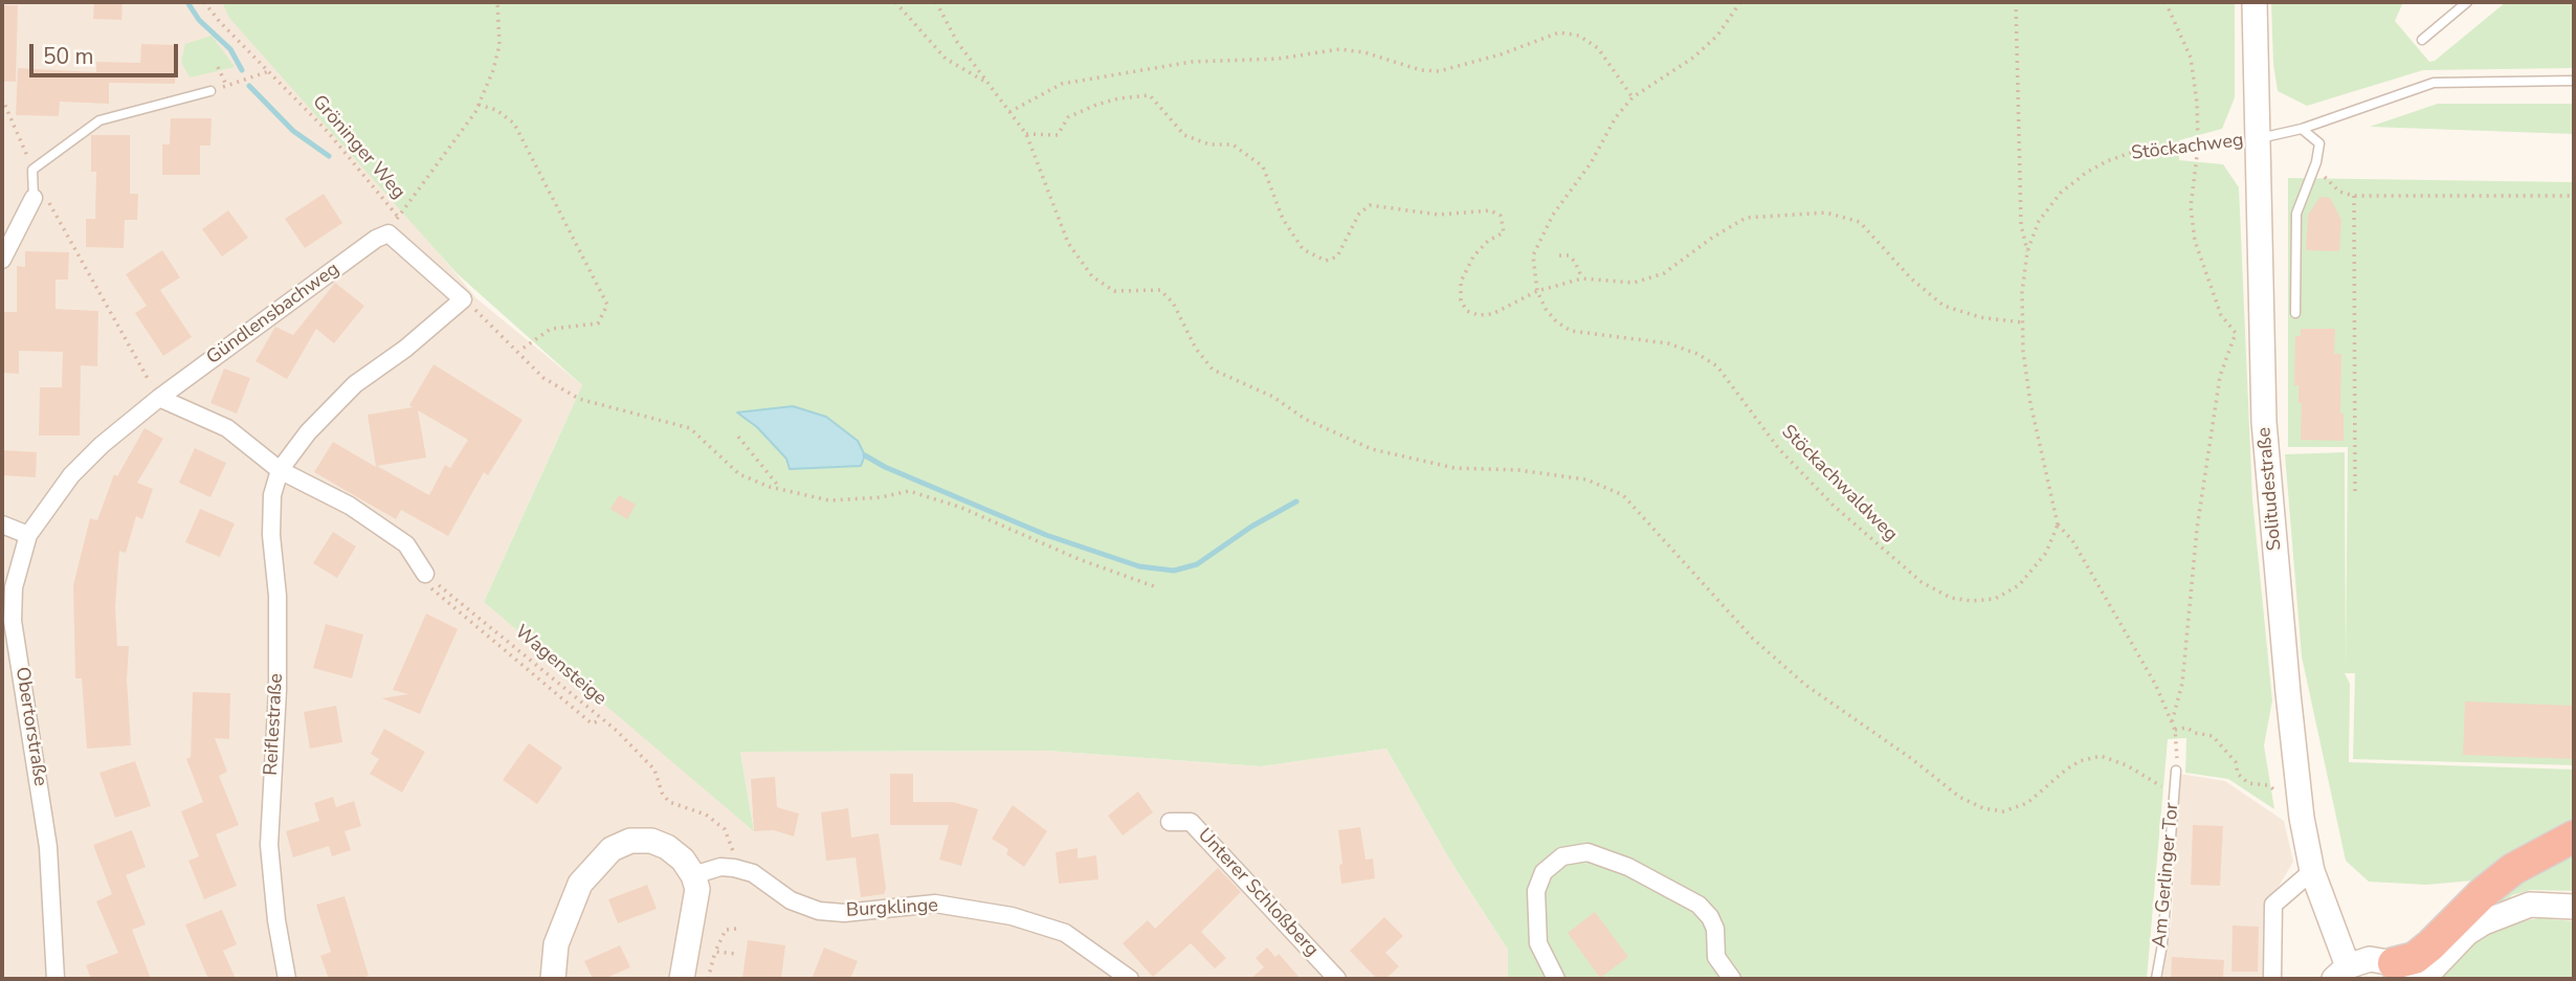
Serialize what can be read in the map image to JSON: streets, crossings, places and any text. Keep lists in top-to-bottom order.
{
  "streets": {
    "street": [
      "Gündlensbachweg",
      "Solitudestraße",
      "Reiflestraße",
      "Obertorstraße",
      "Unterer Schloßberg",
      "Burgklinge"
    ],
    "lane": ["Stöckachweg", "Am Gerlinger Tor"],
    "path": ["Gröninger Weg", "Stöckachwaldweg", "Wagensteige"]
  },
  "crossings": [
    ["Stöckachweg", "Stöckachwaldweg"],
    ["Stöckachweg", "Solitudestraße"],
    ["Gündlensbachweg", "Obertorstraße"],
    ["Wagensteige", "Burgklinge"]
  ],
  "scale_bar": "50 m"
}
